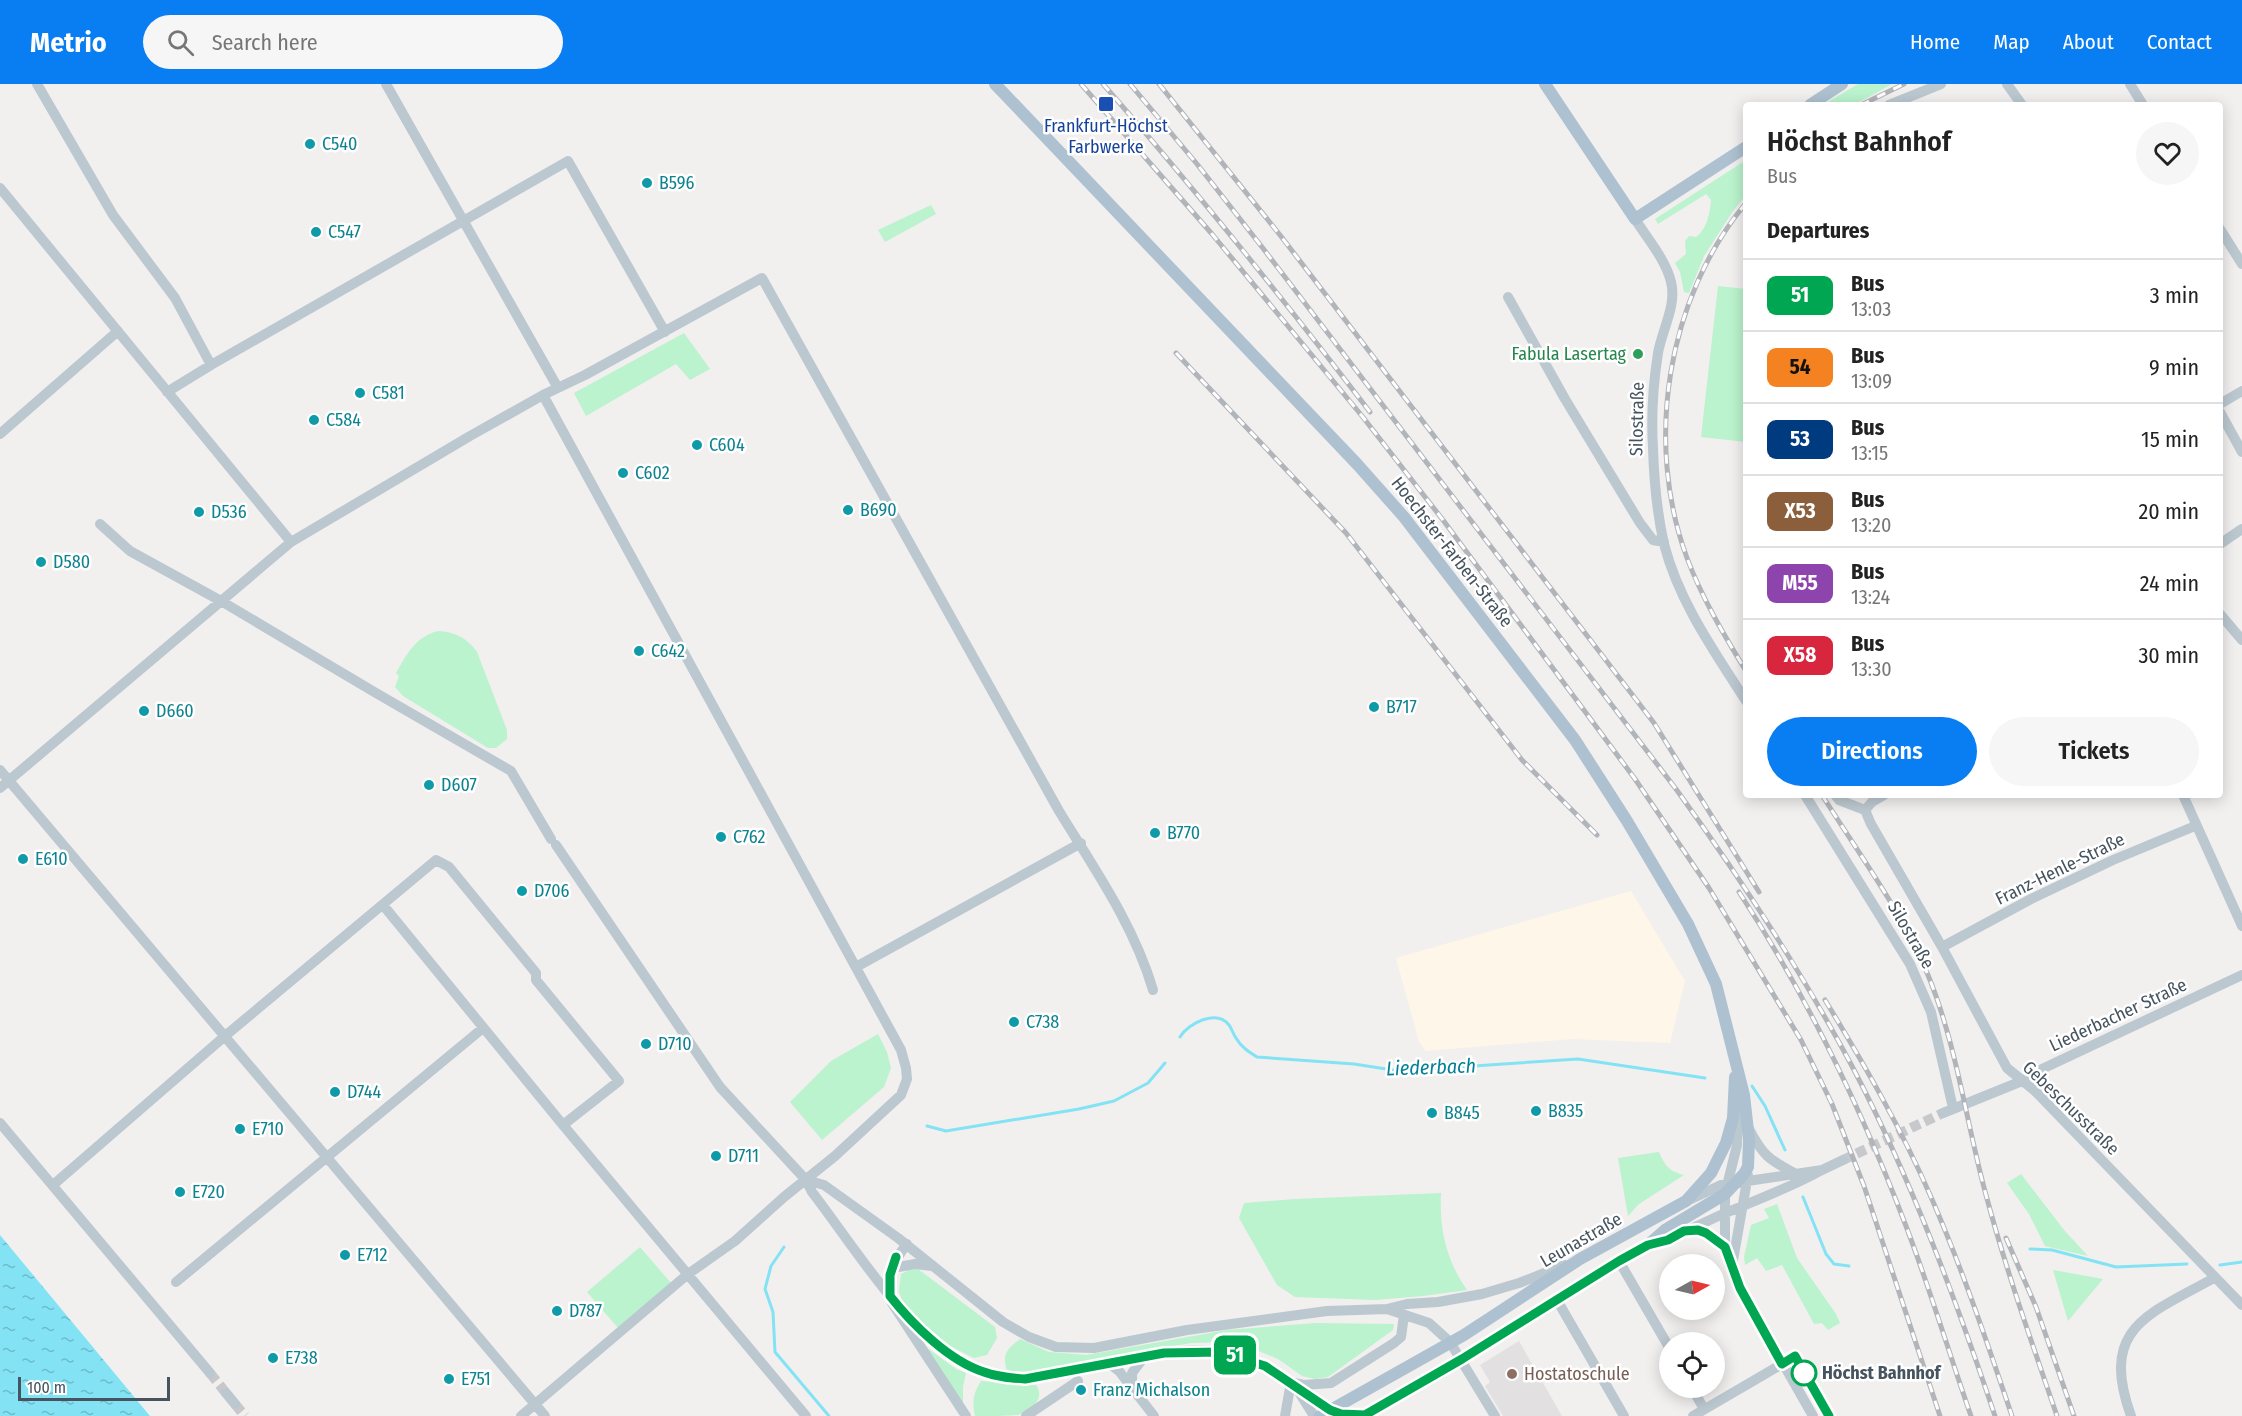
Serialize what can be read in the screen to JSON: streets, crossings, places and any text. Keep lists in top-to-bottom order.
{
  "streets": {
    "main road": ["Silostraße", "Hoechster-Farben-Straße", "Leunastraße"],
    "street": ["Franz-Henle-Straße", "Liederbacher Straße", "Gebeschusstraße"]
  },
  "crossings": [
    ["Silostraße", "Liederbacher Straße"],
    ["Hoechster-Farben-Straße", "Leunastraße"],
    ["Franz-Henle-Straße", "Gebeschusstraße"],
    ["Liederbacher Straße", "Gebeschusstraße"]
  ],
  "water": ["Liederbach"],
  "places": {
    "transit": ["Frankfurt-Höchst Farbwerke"],
    "other": [
      "C540",
      "B596",
      "C547",
      "Fabula Lasertag",
      "C581",
      "C584",
      "C604",
      "C602",
      "B690",
      "D536",
      "D580",
      "C642",
      "B717",
      "D660",
      "D607",
      "B770",
      "C762",
      "E610",
      "D706",
      "C738",
      "D710",
      "D744",
      "B835",
      "B845",
      "E710",
      "D711",
      "E720",
      "E712",
      "D787",
      "E738",
      "Höchst Bahnhof",
      "Hostatoschule",
      "E751",
      "Franz Michalson"
    ]
  },
  "lines": ["bus line 51"],
  "scale_bar": "100 m",
  "north": "right",
  "page": {
    "header": "Metrio",
    "search": "Search here",
    "nav": [
      "Home",
      "Map",
      "About",
      "Contact"
    ],
    "on_map": "51",
    "heading": [
      ["Höchst Bahnhof", "Bus"],
      "Departures"
    ],
    "list": [
      {
        "mark": "51",
        "name": "Bus",
        "note": "13:03",
        "value": "3 min"
      },
      {
        "mark": "54",
        "name": "Bus",
        "note": "13:09",
        "value": "9 min"
      },
      {
        "mark": "53",
        "name": "Bus",
        "note": "13:15",
        "value": "15 min"
      },
      {
        "mark": "X53",
        "name": "Bus",
        "note": "13:20",
        "value": "20 min"
      },
      {
        "mark": "M55",
        "name": "Bus",
        "note": "13:24",
        "value": "24 min"
      },
      {
        "mark": "X58",
        "name": "Bus",
        "note": "13:30",
        "value": "30 min"
      }
    ],
    "buttons": ["Directions", "Tickets"],
    "scale": "100 m"
  }
}
